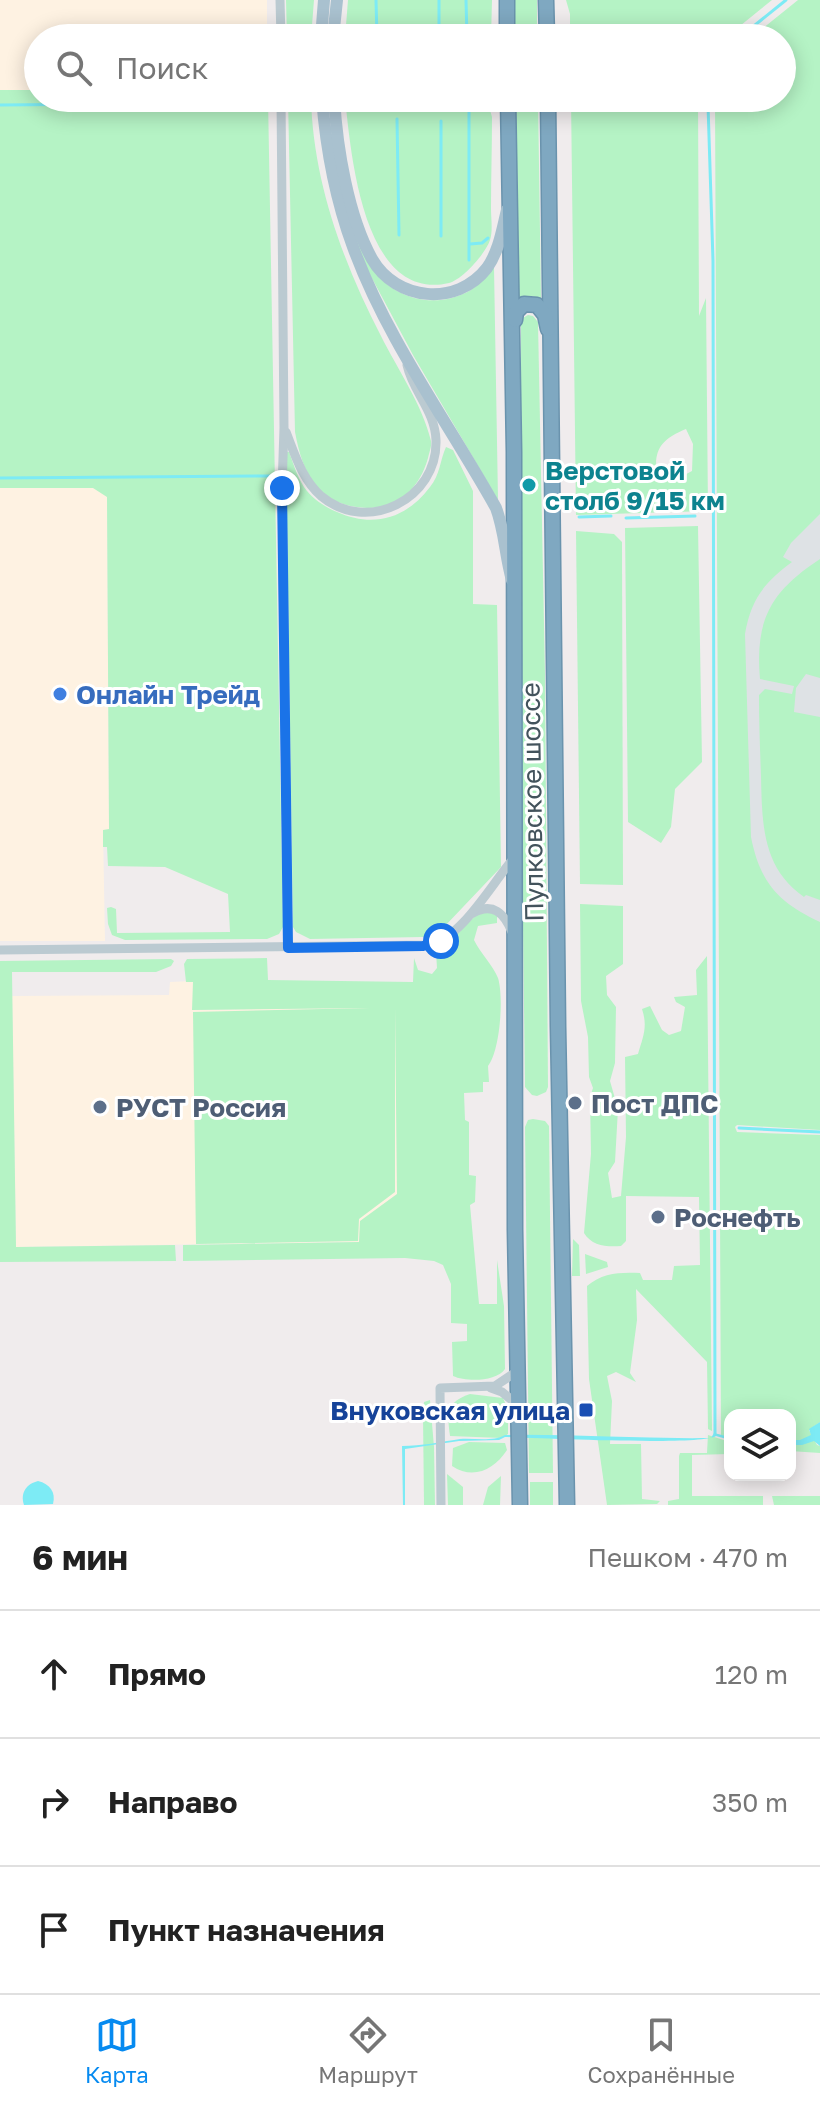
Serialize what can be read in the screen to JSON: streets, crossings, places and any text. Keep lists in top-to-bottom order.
{
  "streets": {
    "highway": ["Пулковское шоссе"]
  },
  "places": {
    "other": [
      "Верстовой столб 9/15 км",
      "Онлайн Трейд",
      "Пост ДПС",
      "РУСТ Россия",
      "Роснефть"
    ],
    "transit": ["Внуковская улица"]
  },
  "page": {
    "search": "Поиск",
    "heading": ["6 мин", "Пешком · 470 m"],
    "list": [
      ["Прямо", "120 m"],
      ["Направо", "350 m"],
      "Пункт назначения"
    ],
    "nav": ["Карта", "Маршрут", "Сохранённые"]
  }
}
